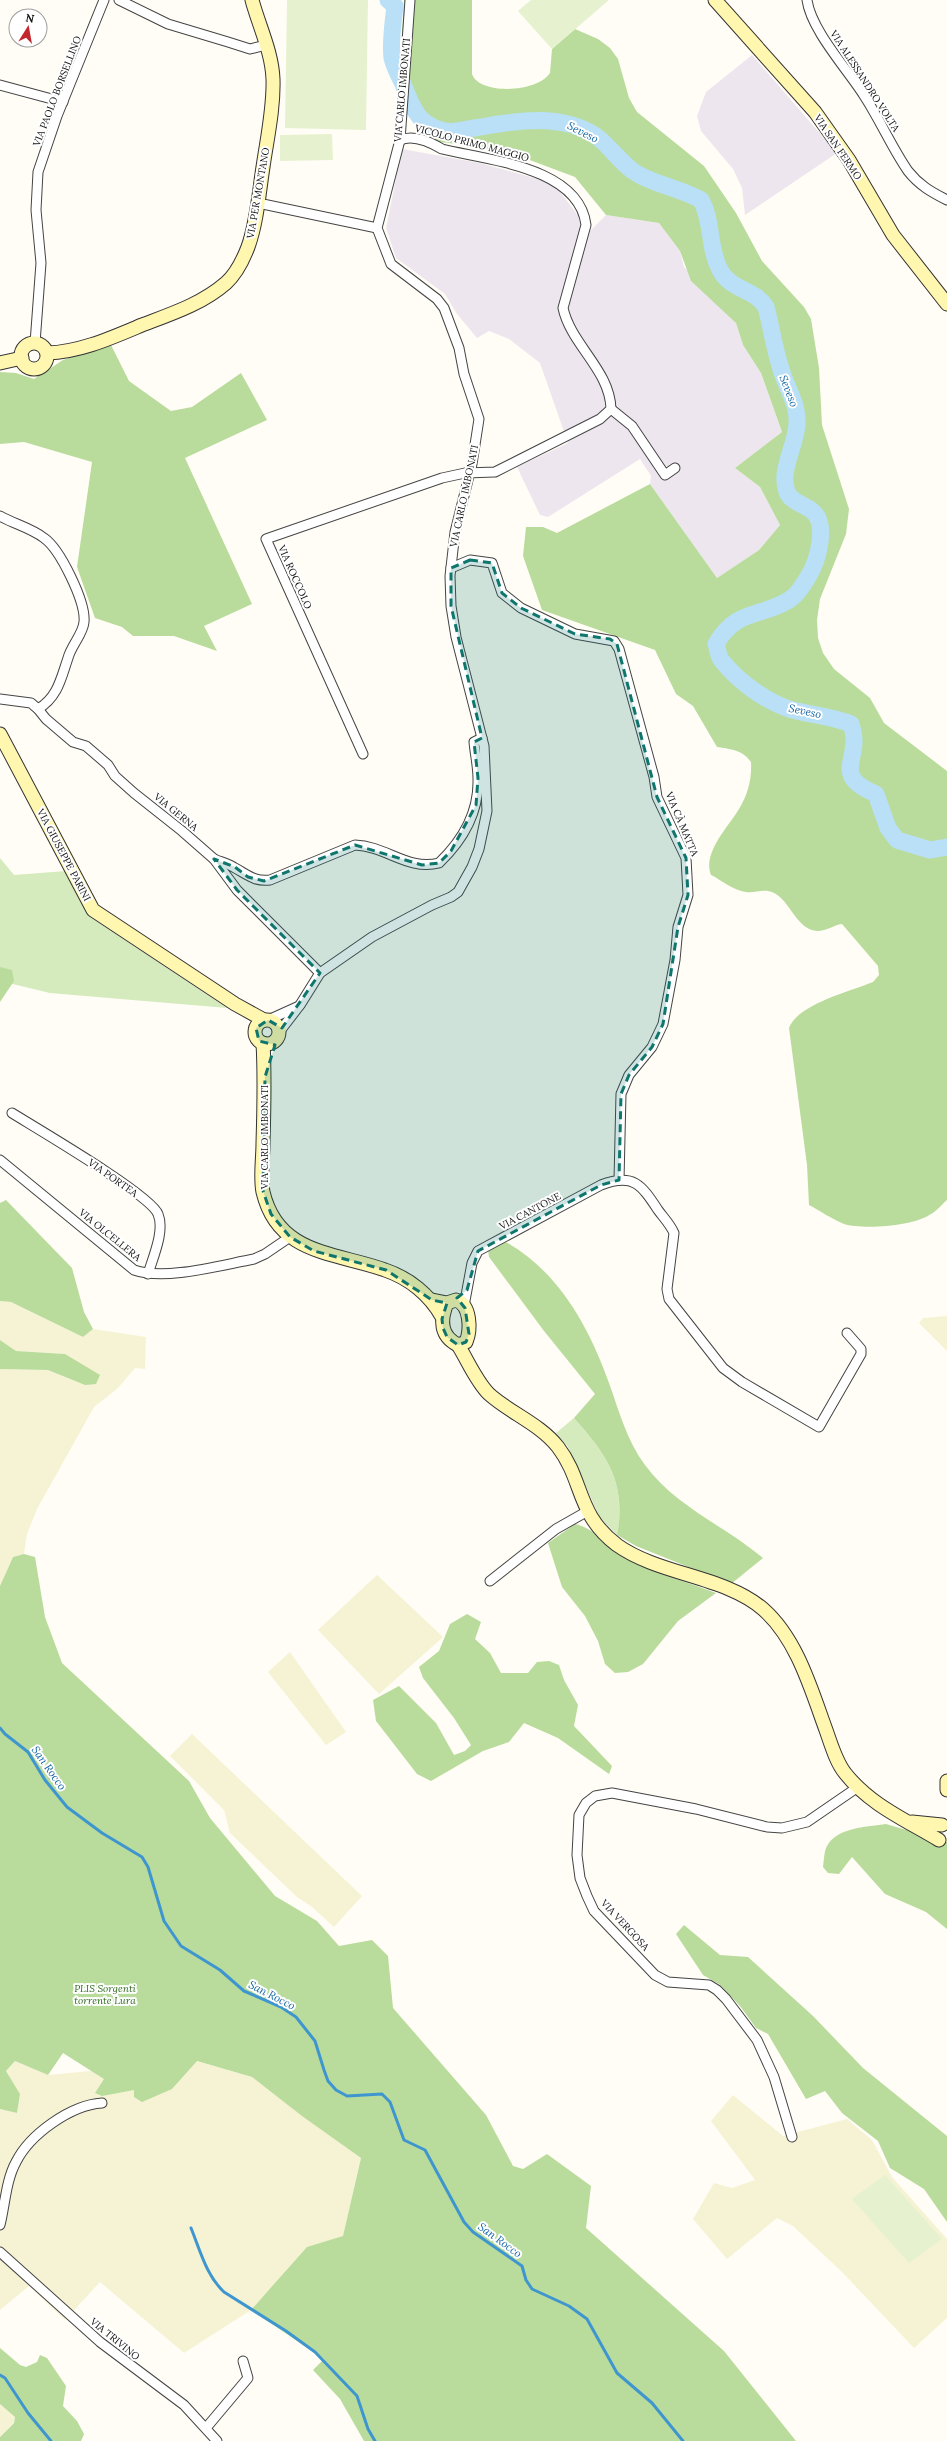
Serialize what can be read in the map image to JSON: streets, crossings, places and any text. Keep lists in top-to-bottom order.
{
  "streets": {
    "street": [
      "VIA ALESSANDRO VOLTA",
      "VIA CARLO IMBONATI",
      "VIA PAOLO BORSELLINO",
      "VICOLO PRIMO MAGGIO",
      "VIA SAN FERMO",
      "VIA PER MONTANO",
      "VIA ROCCOLO",
      "VIA GERNA",
      "VIA CÀ MATTA",
      "VIA GIUSEPPE PARINI",
      "VIA PORTEA",
      "VIA CANTONE",
      "VIA OLCELLERA",
      "VIA VERGOSA",
      "VIA TRIVINO"
    ]
  },
  "crossings": [
    ["VIA CARLO IMBONATI", "VICOLO PRIMO MAGGIO"],
    ["VIA CARLO IMBONATI", "VIA ROCCOLO"],
    ["VIA CARLO IMBONATI", "VIA GERNA"],
    ["VIA CARLO IMBONATI", "VIA CÀ MATTA"],
    ["VIA CARLO IMBONATI", "VIA GIUSEPPE PARINI"],
    ["VIA CARLO IMBONATI", "VIA OLCELLERA"],
    ["VIA PAOLO BORSELLINO", "VIA PER MONTANO"],
    ["VIA CÀ MATTA", "VIA CANTONE"],
    ["VIA PORTEA", "VIA OLCELLERA"]
  ],
  "water": ["Seveso", "San Rocco"],
  "parks": ["PLIS Sorgenti torrente Lura"],
  "north": "top"
}
